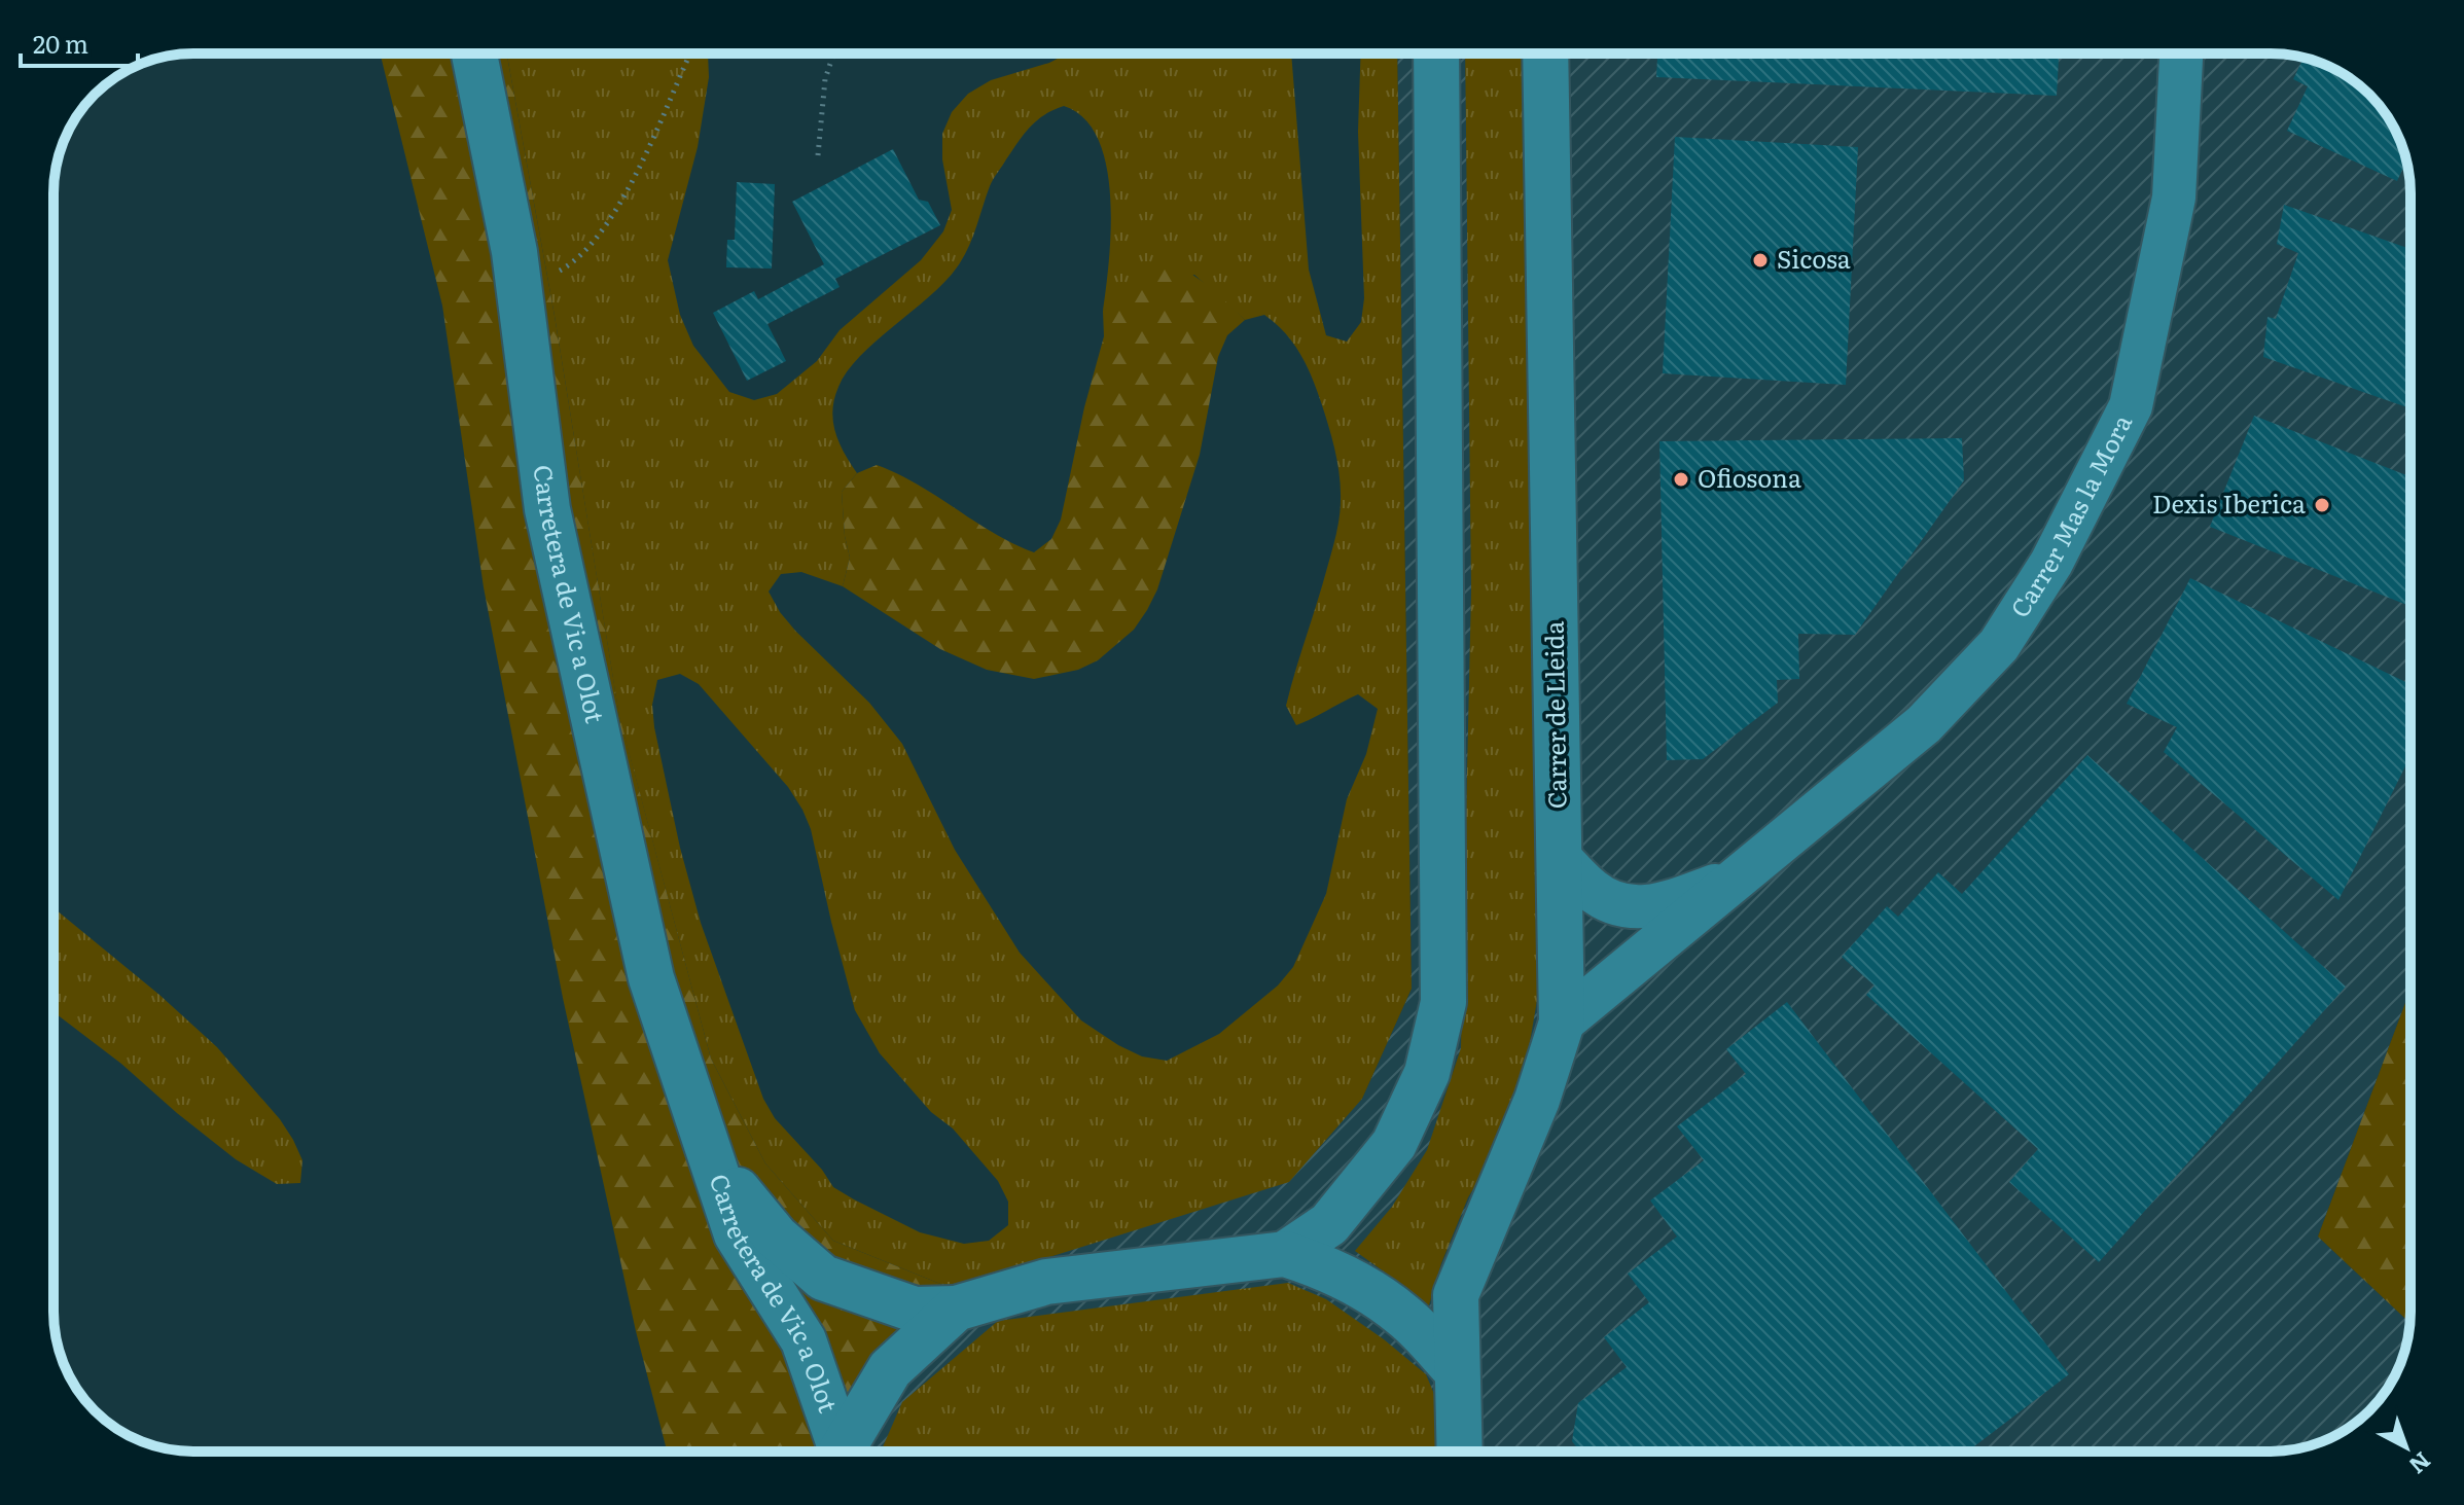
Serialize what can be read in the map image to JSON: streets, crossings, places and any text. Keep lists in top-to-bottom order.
{
  "streets": {
    "street": ["Carrer Mas la Mora", "Carretera de Vic a Olot", "Carrer de Lleida"]
  },
  "crossings": [
    ["Carrer Mas la Mora", "Carrer de Lleida"]
  ],
  "places": ["Sicosa", "Ofiosona", "Dexis Iberica"],
  "scale_bar": "20 m",
  "north": "bottom right"
}
